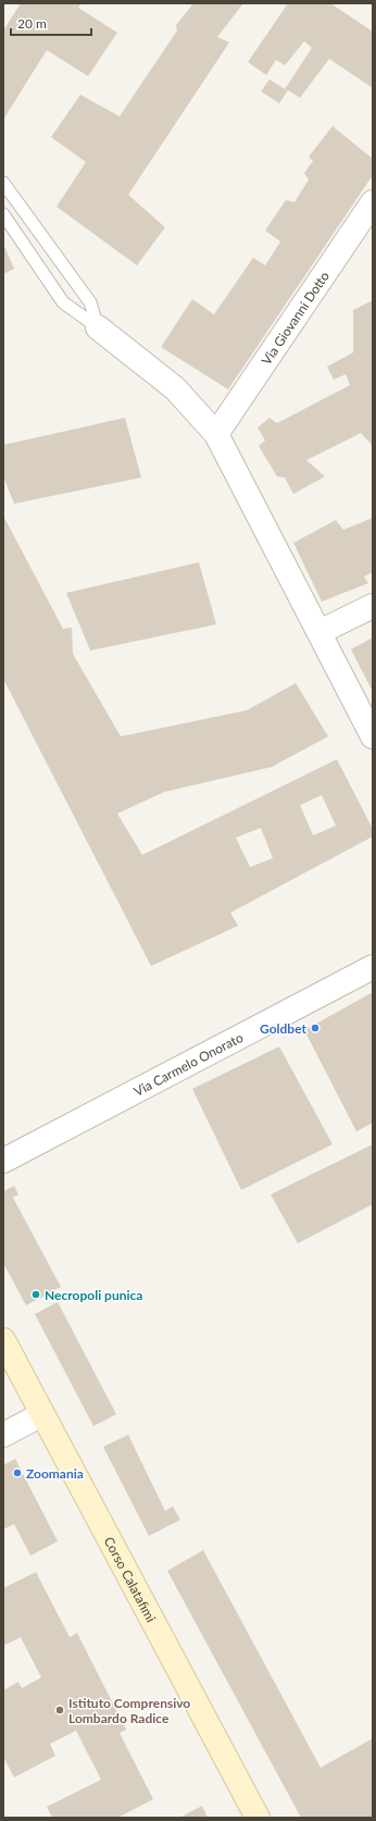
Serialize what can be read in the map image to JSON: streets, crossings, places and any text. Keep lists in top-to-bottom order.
{
  "streets": {
    "main road": ["Corso Calatafimi"],
    "street": ["Via Giovanni Dotto", "Via Carmelo Onorato"]
  },
  "places": [
    "Goldbet",
    "Necropoli punica",
    "Zoomania",
    "Istituto Comprensivo Lombardo Radice"
  ],
  "scale_bar": "20 m"
}
